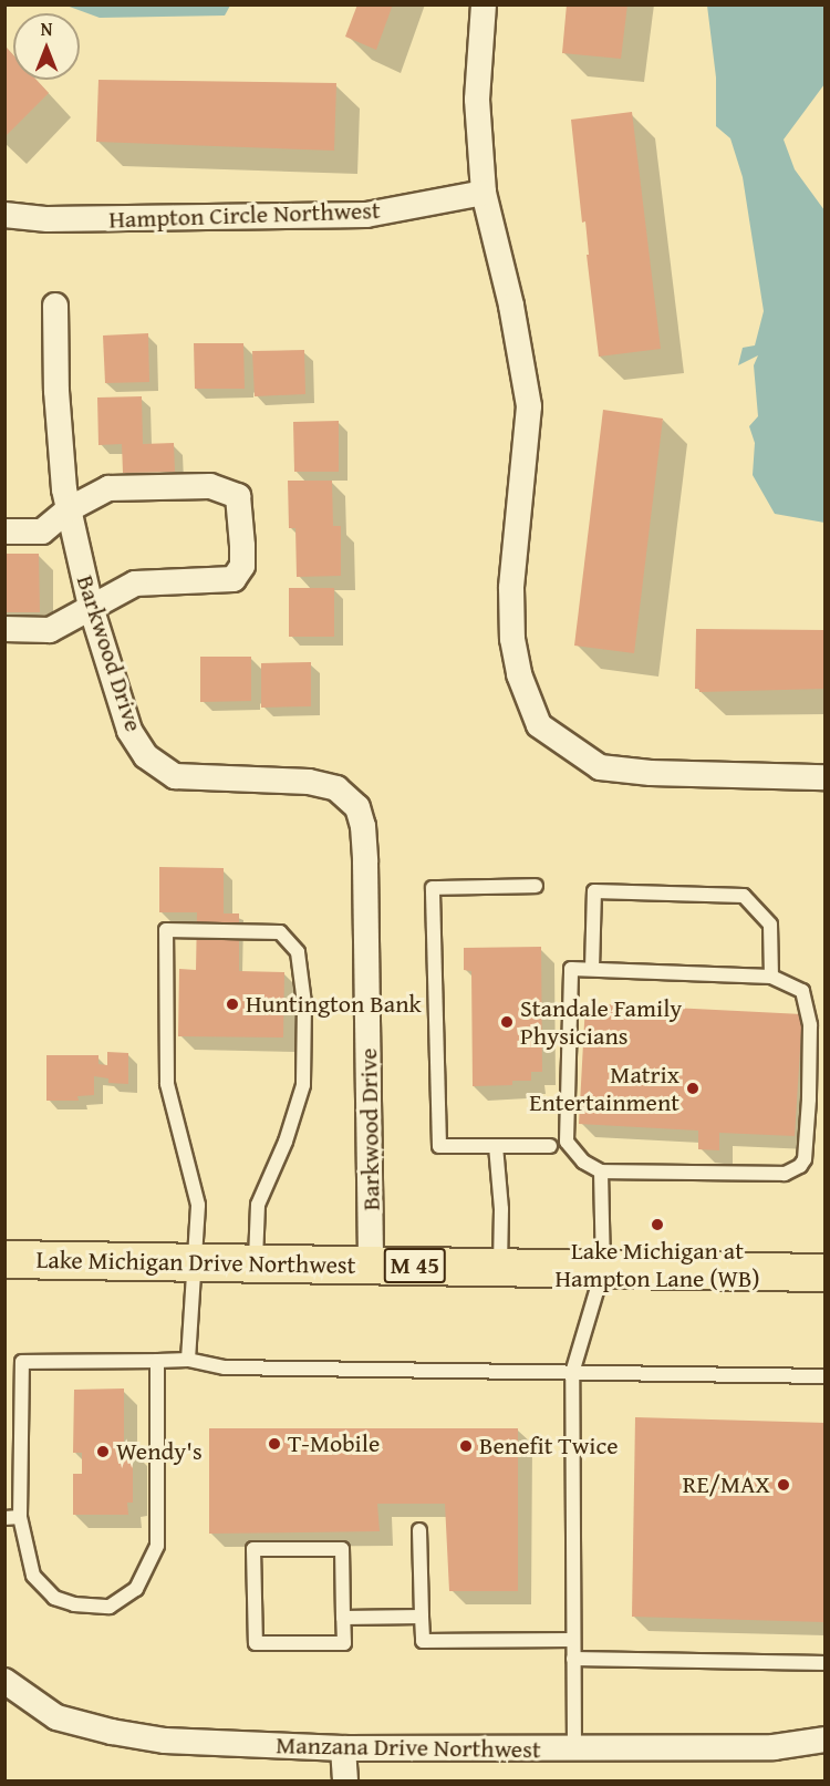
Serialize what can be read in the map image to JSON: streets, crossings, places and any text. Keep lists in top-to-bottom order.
{
  "streets": {
    "highway": ["Lake Michigan Drive Northwest", "M 45"],
    "street": ["Hampton Circle Northwest", "Barkwood Drive", "Manzana Drive Northwest"]
  },
  "crossings": [
    ["Barkwood Drive", "Lake Michigan Drive Northwest"]
  ],
  "places": [
    "Huntington Bank",
    "Standale Family Physicians",
    "Matrix Entertainment",
    "Lake Michigan at Hampton Lane (WB)",
    "T-Mobile",
    "Benefit Twice",
    "Wendy's",
    "RE/MAX"
  ],
  "north": "top"
}
